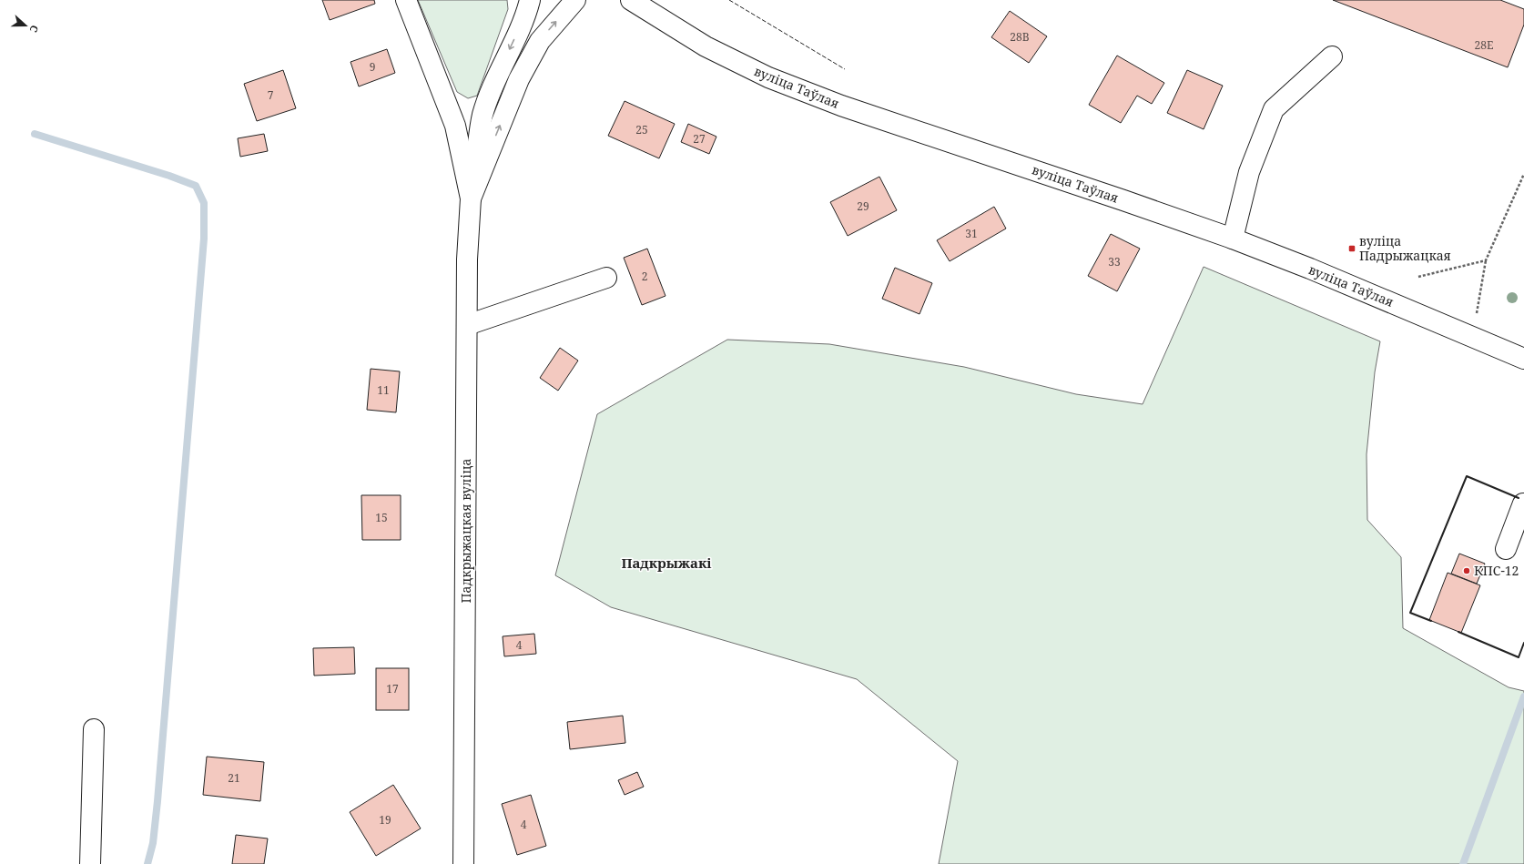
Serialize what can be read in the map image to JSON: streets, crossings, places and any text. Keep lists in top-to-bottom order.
{
  "streets": {
    "main road": ["вуліца Таўлая", "Падкрыжацкая вуліца"]
  },
  "districts": ["Падкрыжакі"],
  "places": {
    "transit": ["вуліца Падрыжацкая"],
    "other": ["КПС-12"]
  },
  "house_numbers": [
    "28В",
    "28Е",
    "9",
    "7",
    "25",
    "27",
    "29",
    "31",
    "33",
    "2",
    "11",
    "15",
    "4",
    "17",
    "21",
    "19",
    "4"
  ],
  "north": "right"
}
